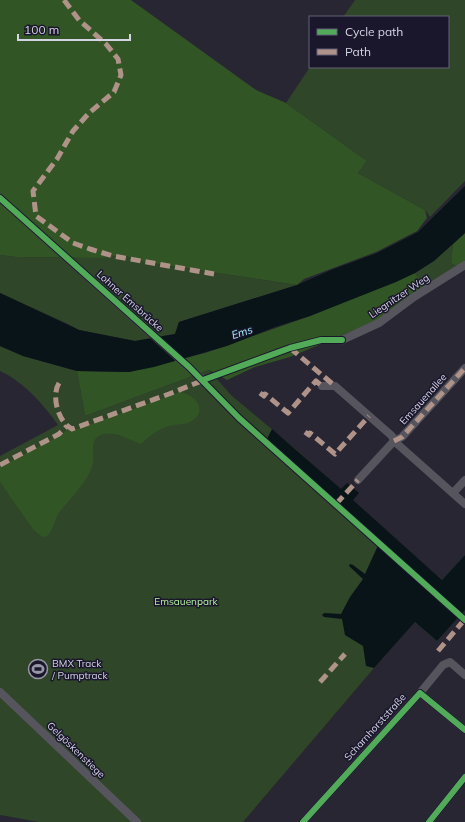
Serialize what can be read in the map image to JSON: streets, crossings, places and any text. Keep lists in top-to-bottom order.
{
  "streets": {
    "street": [
      "Liegnitzer Weg",
      "Lohner Emsbrücke",
      "Emsauenallee",
      "Scharnhorststraße",
      "Gelgöskenstiege"
    ]
  },
  "water": ["Ems"],
  "parks": ["Emsauenpark"],
  "places": {
    "sports": ["BMX Track / Pumptrack"]
  },
  "legend": ["Cycle path", "Path"],
  "scale_bar": "100 m"
}
